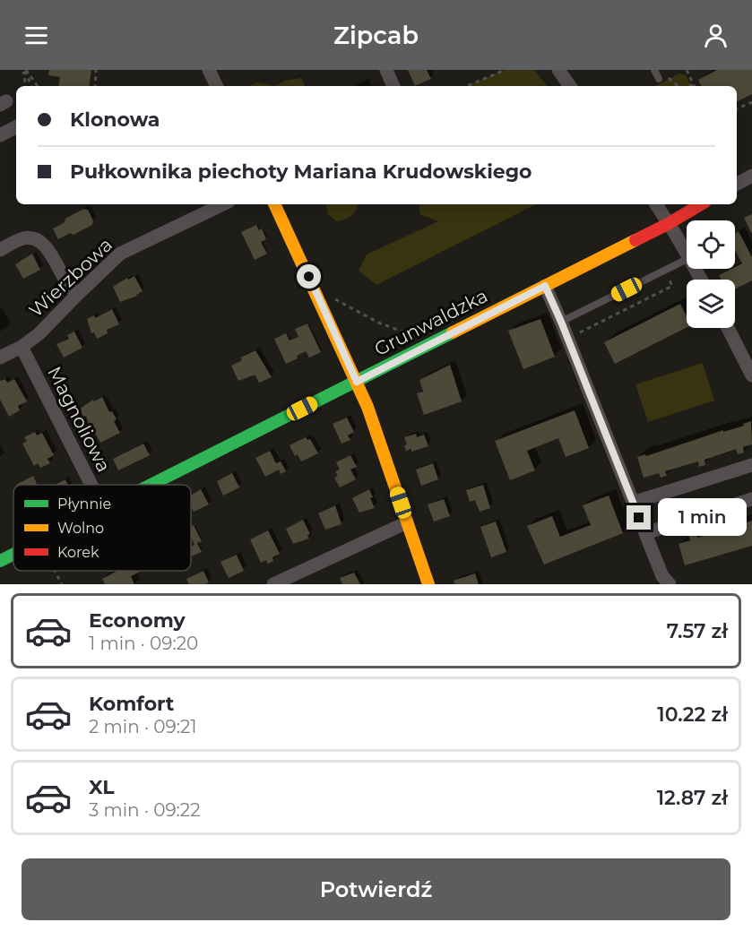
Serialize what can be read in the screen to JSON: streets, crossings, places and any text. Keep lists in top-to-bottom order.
{
  "streets": {
    "street": ["Wierzbowa", "Grunwaldzka", "Magnoliowa"]
  },
  "crossings": [
    ["Wierzbowa", "Magnoliowa"]
  ],
  "legend": ["Płynnie", "Wolno", "Korek"],
  "page": {
    "header": "Zipcab",
    "banner": ["Klonowa", "Pułkownika piechoty Mariana Krudowskiego"],
    "bubble": "1 min",
    "list": [
      {
        "name": "Economy",
        "note": "1 min · 09:20",
        "value": "7.57 zł"
      },
      {
        "name": "Komfort",
        "note": "2 min · 09:21",
        "value": "10.22 zł"
      },
      {
        "name": "XL",
        "note": "3 min · 09:22",
        "value": "12.87 zł"
      }
    ],
    "buttons": "Potwierdź"
  }
}
